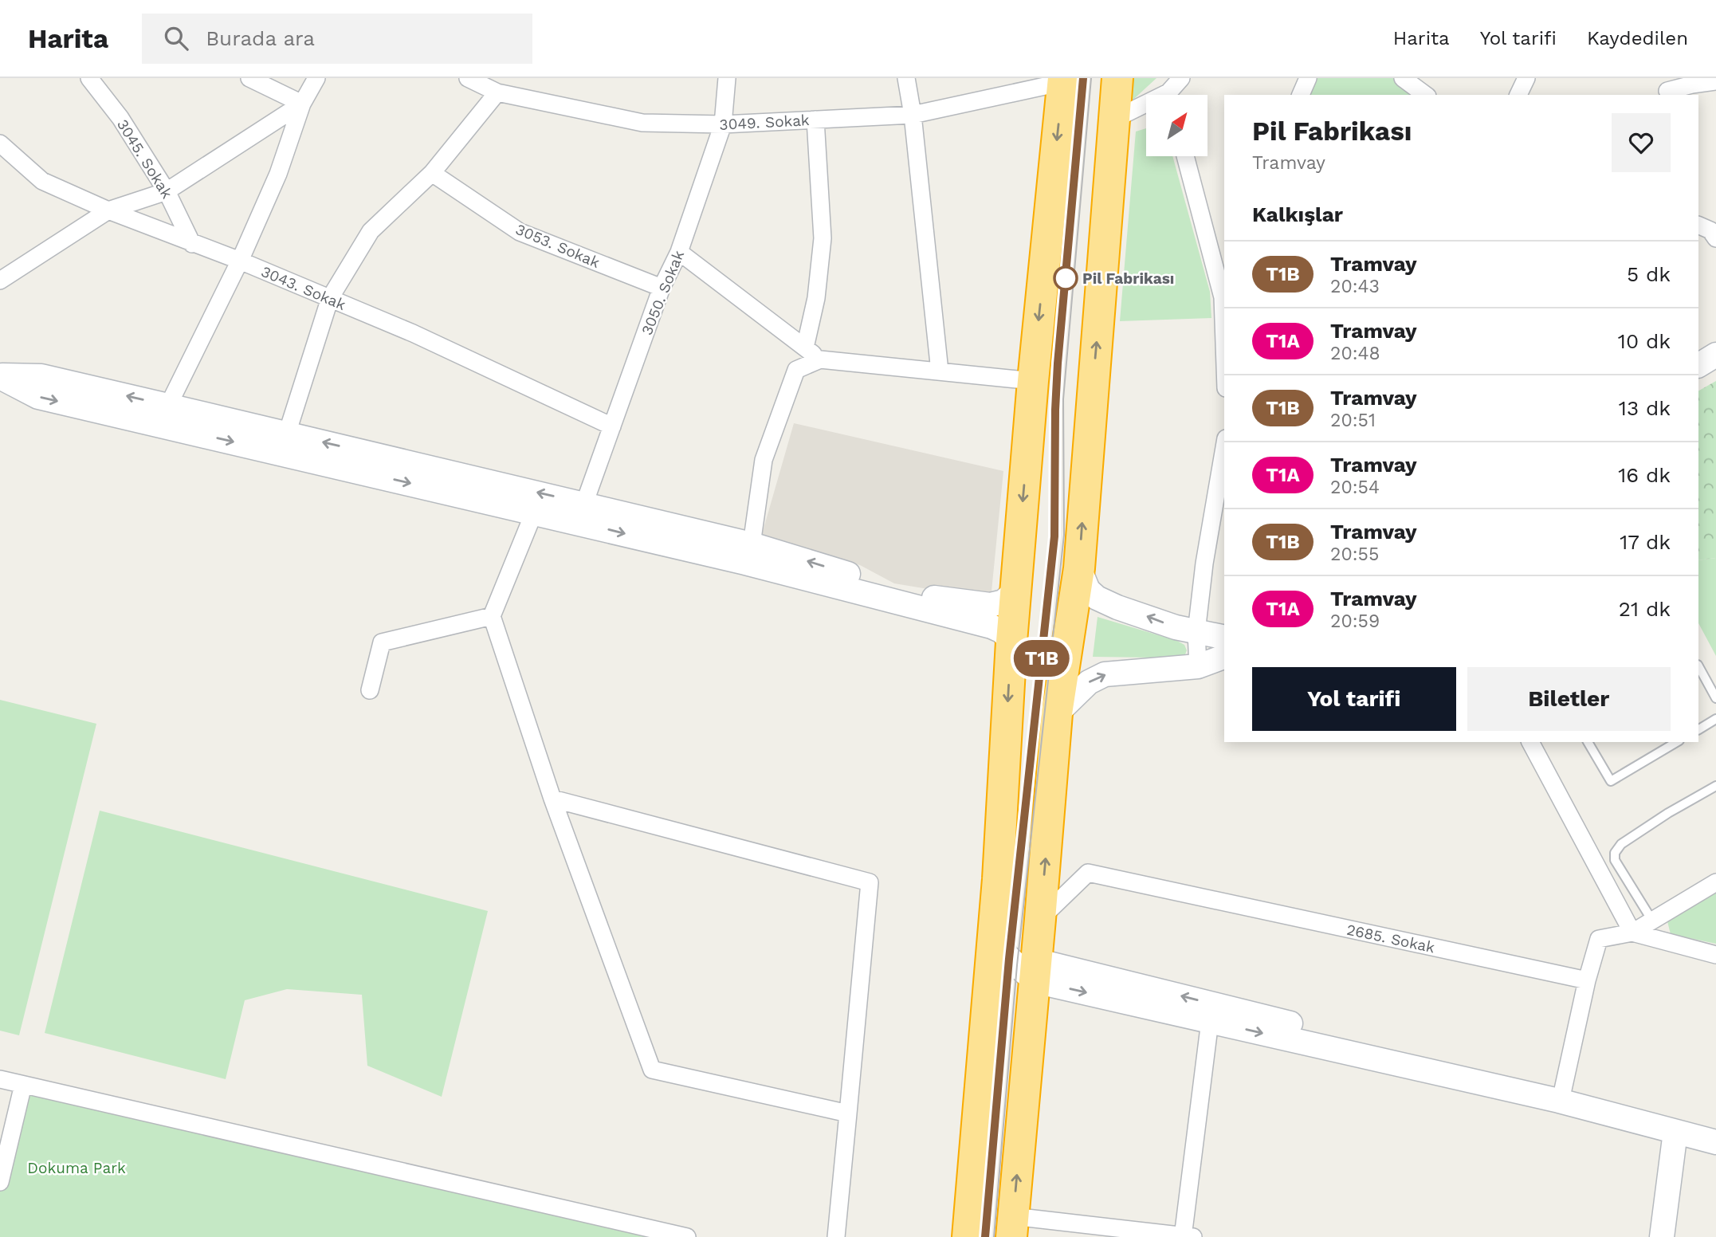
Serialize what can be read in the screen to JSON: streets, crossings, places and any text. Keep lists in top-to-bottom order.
{
  "streets": {
    "street": [
      "3049. Sokak",
      "3045. Sokak",
      "3053. Sokak",
      "3043. Sokak",
      "3050. Sokak",
      "2685. Sokak"
    ]
  },
  "crossings": [
    ["3049. Sokak", "3050. Sokak"],
    ["3045. Sokak", "3043. Sokak"],
    ["3053. Sokak", "3050. Sokak"],
    ["3043. Sokak", "3050. Sokak"]
  ],
  "parks": ["Dokuma Park"],
  "places": ["Pil Fabrikası"],
  "lines": ["tram line T1B"],
  "north": "top right",
  "page": {
    "header": "Harita",
    "search": "Burada ara",
    "nav": ["Harita", "Yol tarifi", "Kaydedilen"],
    "on_map": "T1B",
    "heading": [
      ["Pil Fabrikası", "Tramvay"],
      "Kalkışlar"
    ],
    "list": [
      {
        "mark": "T1B",
        "name": "Tramvay",
        "note": "20:43",
        "value": "5 dk"
      },
      {
        "mark": "T1A",
        "name": "Tramvay",
        "note": "20:48",
        "value": "10 dk"
      },
      {
        "mark": "T1B",
        "name": "Tramvay",
        "note": "20:51",
        "value": "13 dk"
      },
      {
        "mark": "T1A",
        "name": "Tramvay",
        "note": "20:54",
        "value": "16 dk"
      },
      {
        "mark": "T1B",
        "name": "Tramvay",
        "note": "20:55",
        "value": "17 dk"
      },
      {
        "mark": "T1A",
        "name": "Tramvay",
        "note": "20:59",
        "value": "21 dk"
      }
    ],
    "buttons": ["Yol tarifi", "Biletler"]
  }
}
